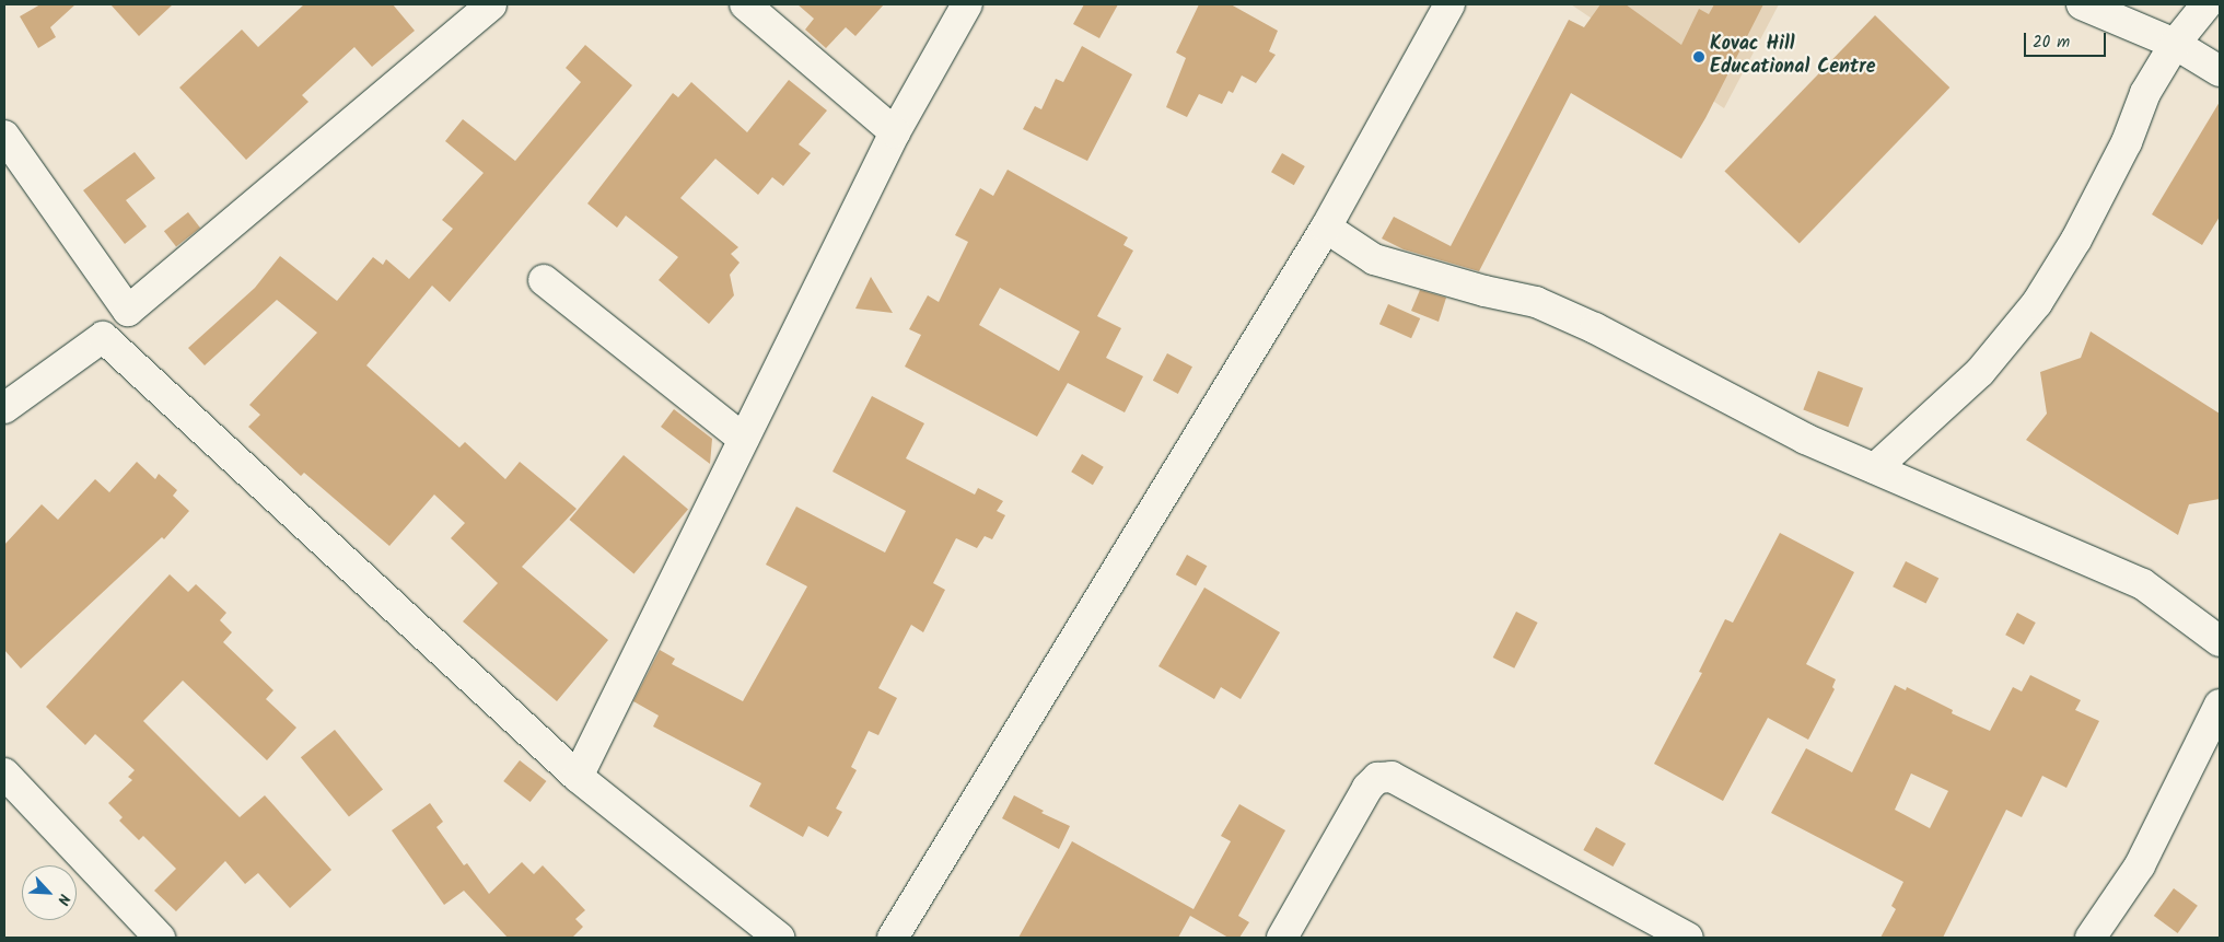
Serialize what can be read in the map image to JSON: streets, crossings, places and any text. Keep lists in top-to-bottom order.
{
  "places": ["Kovac Hill Educational Centre"],
  "scale_bar": "20 m",
  "north": "bottom right"
}
